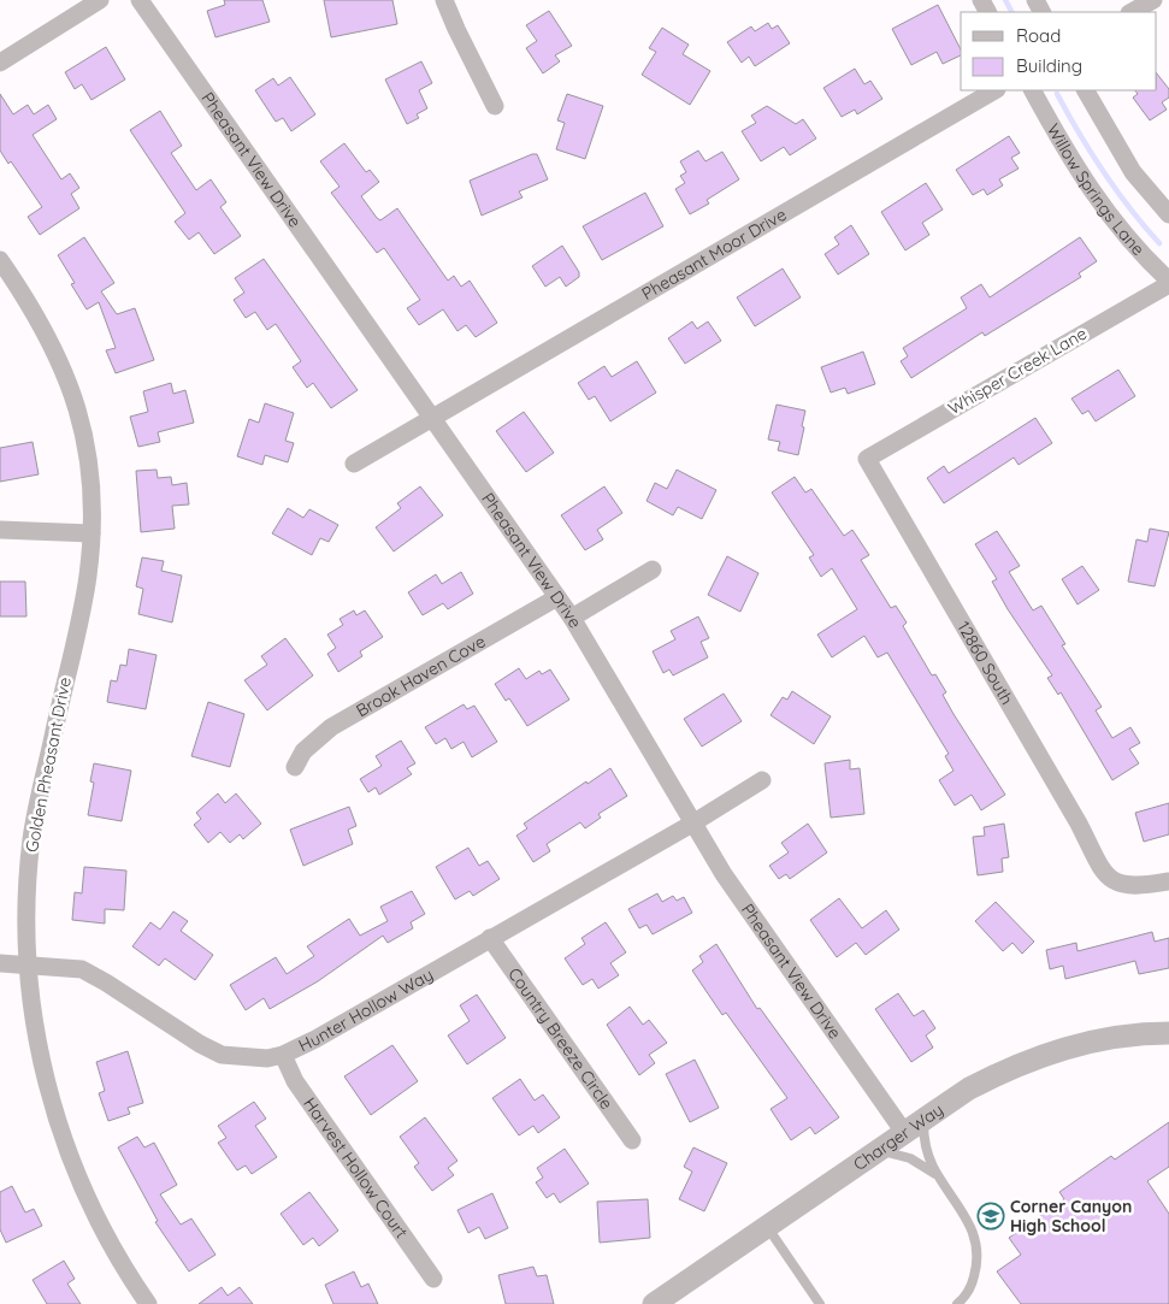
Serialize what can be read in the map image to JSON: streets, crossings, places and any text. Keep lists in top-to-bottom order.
{
  "streets": {
    "street": [
      "Pheasant View Drive",
      "Willow Springs Lane",
      "Pheasant Moor Drive",
      "Whisper Creek Lane",
      "12860 South",
      "Brook Haven Cove",
      "Golden Pheasant Drive",
      "Hunter Hollow Way",
      "Country Breeze Circle",
      "Charger Way",
      "Harvest Hollow Court"
    ]
  },
  "crossings": [
    ["Pheasant View Drive", "Pheasant Moor Drive"],
    ["Pheasant View Drive", "Brook Haven Cove"],
    ["Pheasant View Drive", "Hunter Hollow Way"],
    ["Pheasant View Drive", "Charger Way"],
    ["Willow Springs Lane", "Whisper Creek Lane"],
    ["Whisper Creek Lane", "12860 South"],
    ["Golden Pheasant Drive", "Hunter Hollow Way"],
    ["Hunter Hollow Way", "Country Breeze Circle"],
    ["Hunter Hollow Way", "Harvest Hollow Court"]
  ],
  "places": {
    "school or university": ["Corner Canyon High School"]
  },
  "legend": ["Road", "Building"]
}
